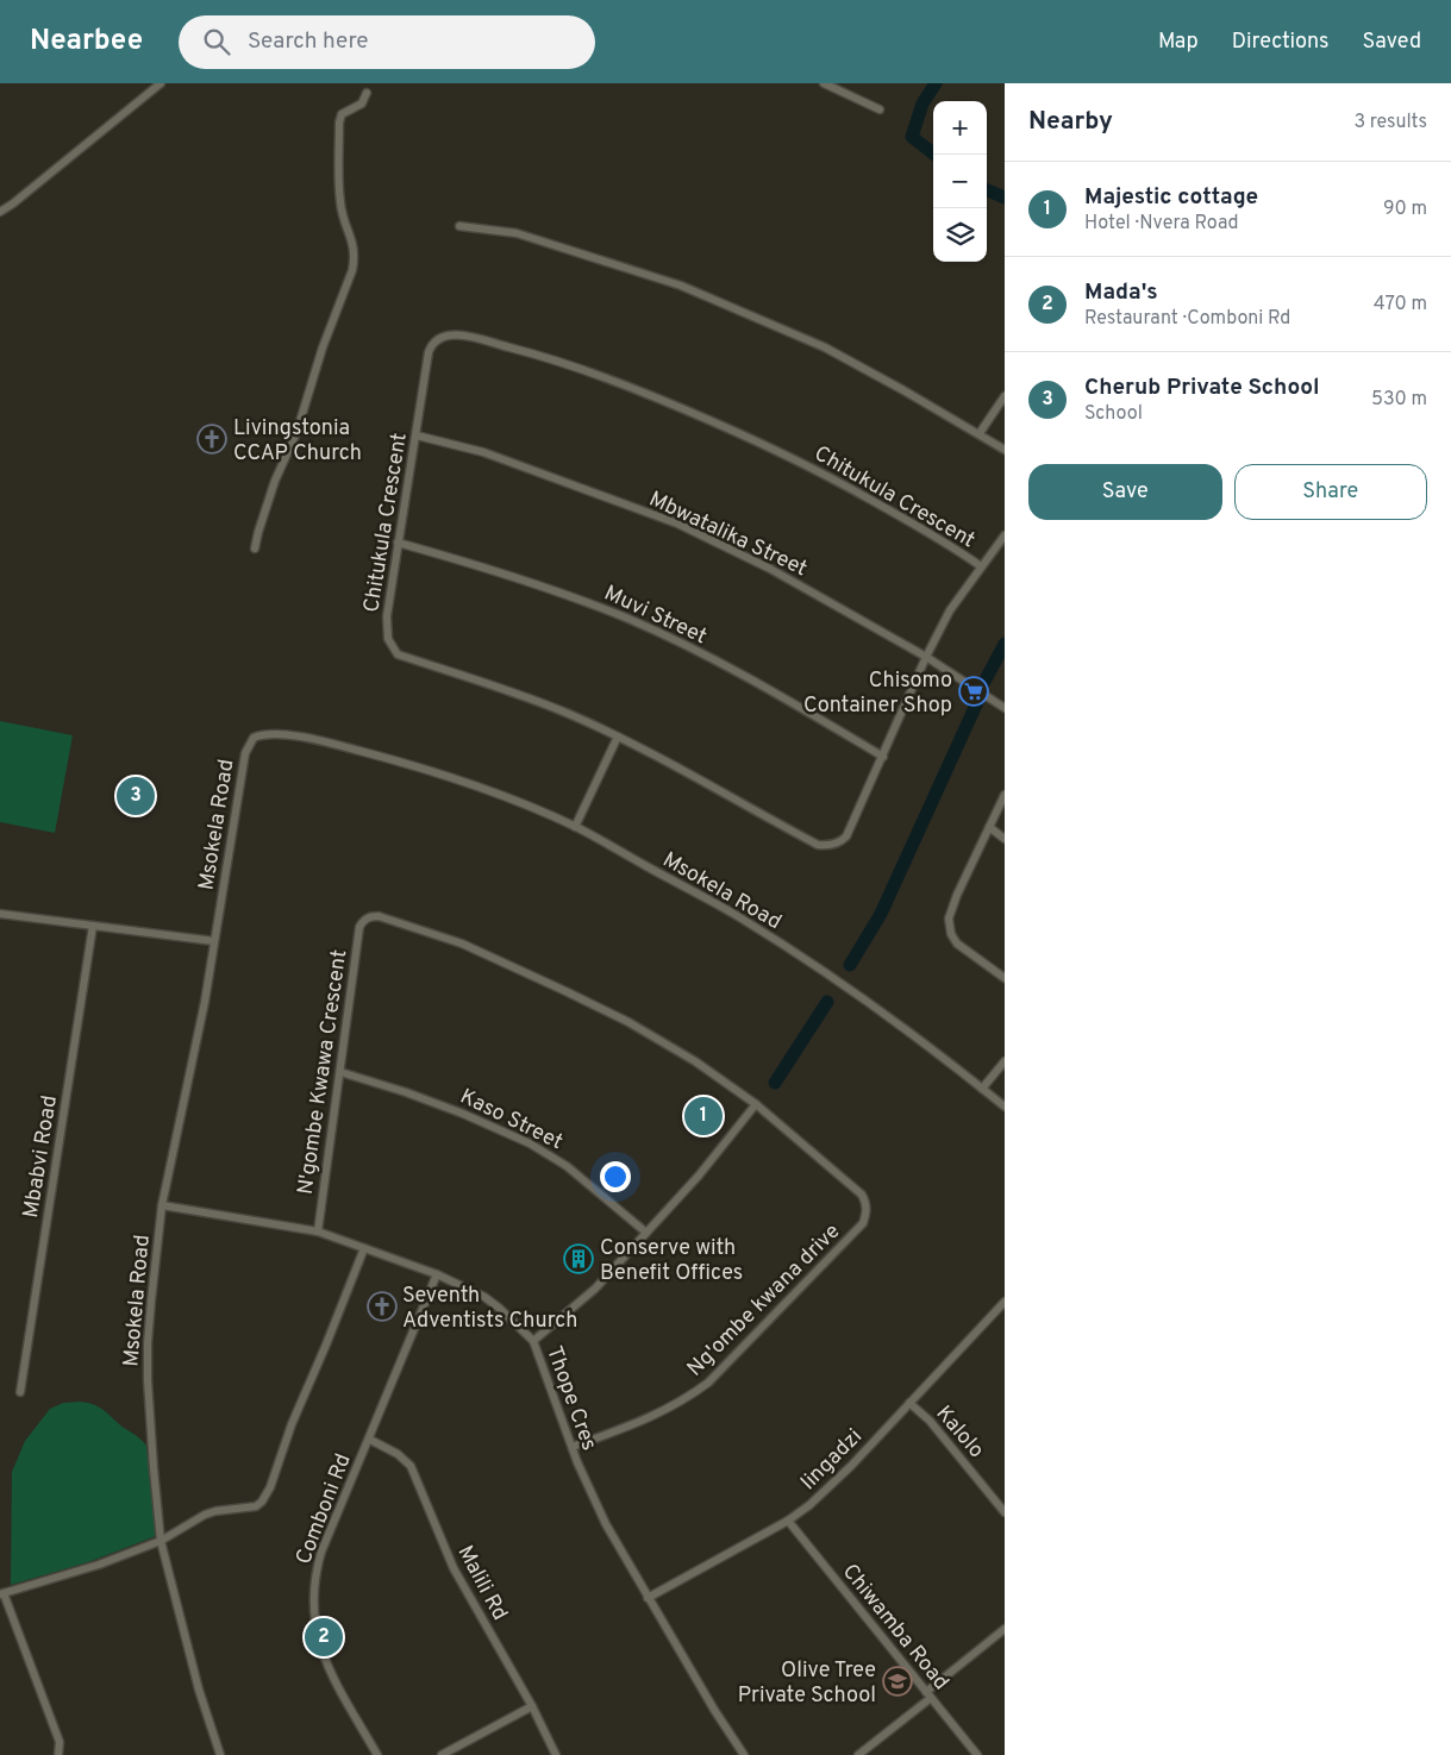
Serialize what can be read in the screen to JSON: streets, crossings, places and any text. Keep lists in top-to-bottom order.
{
  "streets": {
    "street": [
      "Chitukula Crescent",
      "Mbwatalika Street",
      "Muvi Street",
      "Msokela Road",
      "N'gombe Kwawa Crescent",
      "Kaso Street",
      "Mbabvi Road",
      "Ng'ombe kwana drive",
      "Thope Cres",
      "Kalolo",
      "lingadzi",
      "Comboni Rd",
      "Malili Rd",
      "Chiwamba Road"
    ]
  },
  "crossings": [
    ["Chitukula Crescent", "Mbwatalika Street"],
    ["Chitukula Crescent", "Muvi Street"],
    ["Msokela Road", "Thope Cres"],
    ["N'gombe Kwawa Crescent", "Kaso Street"],
    ["N'gombe Kwawa Crescent", "Ng'ombe kwana drive"],
    ["N'gombe Kwawa Crescent", "Thope Cres"],
    ["Ng'ombe kwana drive", "Thope Cres"],
    ["Thope Cres", "lingadzi"],
    ["Thope Cres", "Comboni Rd"],
    ["Kalolo", "lingadzi"],
    ["lingadzi", "Chiwamba Road"],
    ["Comboni Rd", "Malili Rd"]
  ],
  "places": {
    "church": ["Livingstonia CCAP Church", "Seventh Adventists Church"],
    "supermarket": ["Chisomo Container Shop"],
    "building": ["Conserve with Benefit Offices"],
    "school or university": ["Olive Tree Private School"]
  },
  "page": {
    "header": "Nearbee",
    "search": "Search here",
    "nav": ["Map", "Directions", "Saved"],
    "heading": ["Nearby", "3 results"],
    "map_buttons": ["+", "−"],
    "list": [
      {
        "mark": "1",
        "name": "Majestic cottage",
        "note": "Hotel · Nvera Road",
        "value": "90 m"
      },
      {
        "mark": "2",
        "name": "Mada's",
        "note": "Restaurant · Comboni Rd",
        "value": "470 m"
      },
      {
        "mark": "3",
        "name": "Cherub Private School",
        "note": "School",
        "value": "530 m"
      }
    ],
    "buttons": ["Save", "Share"],
    "pins": ["3", "1", "2"]
  }
}
